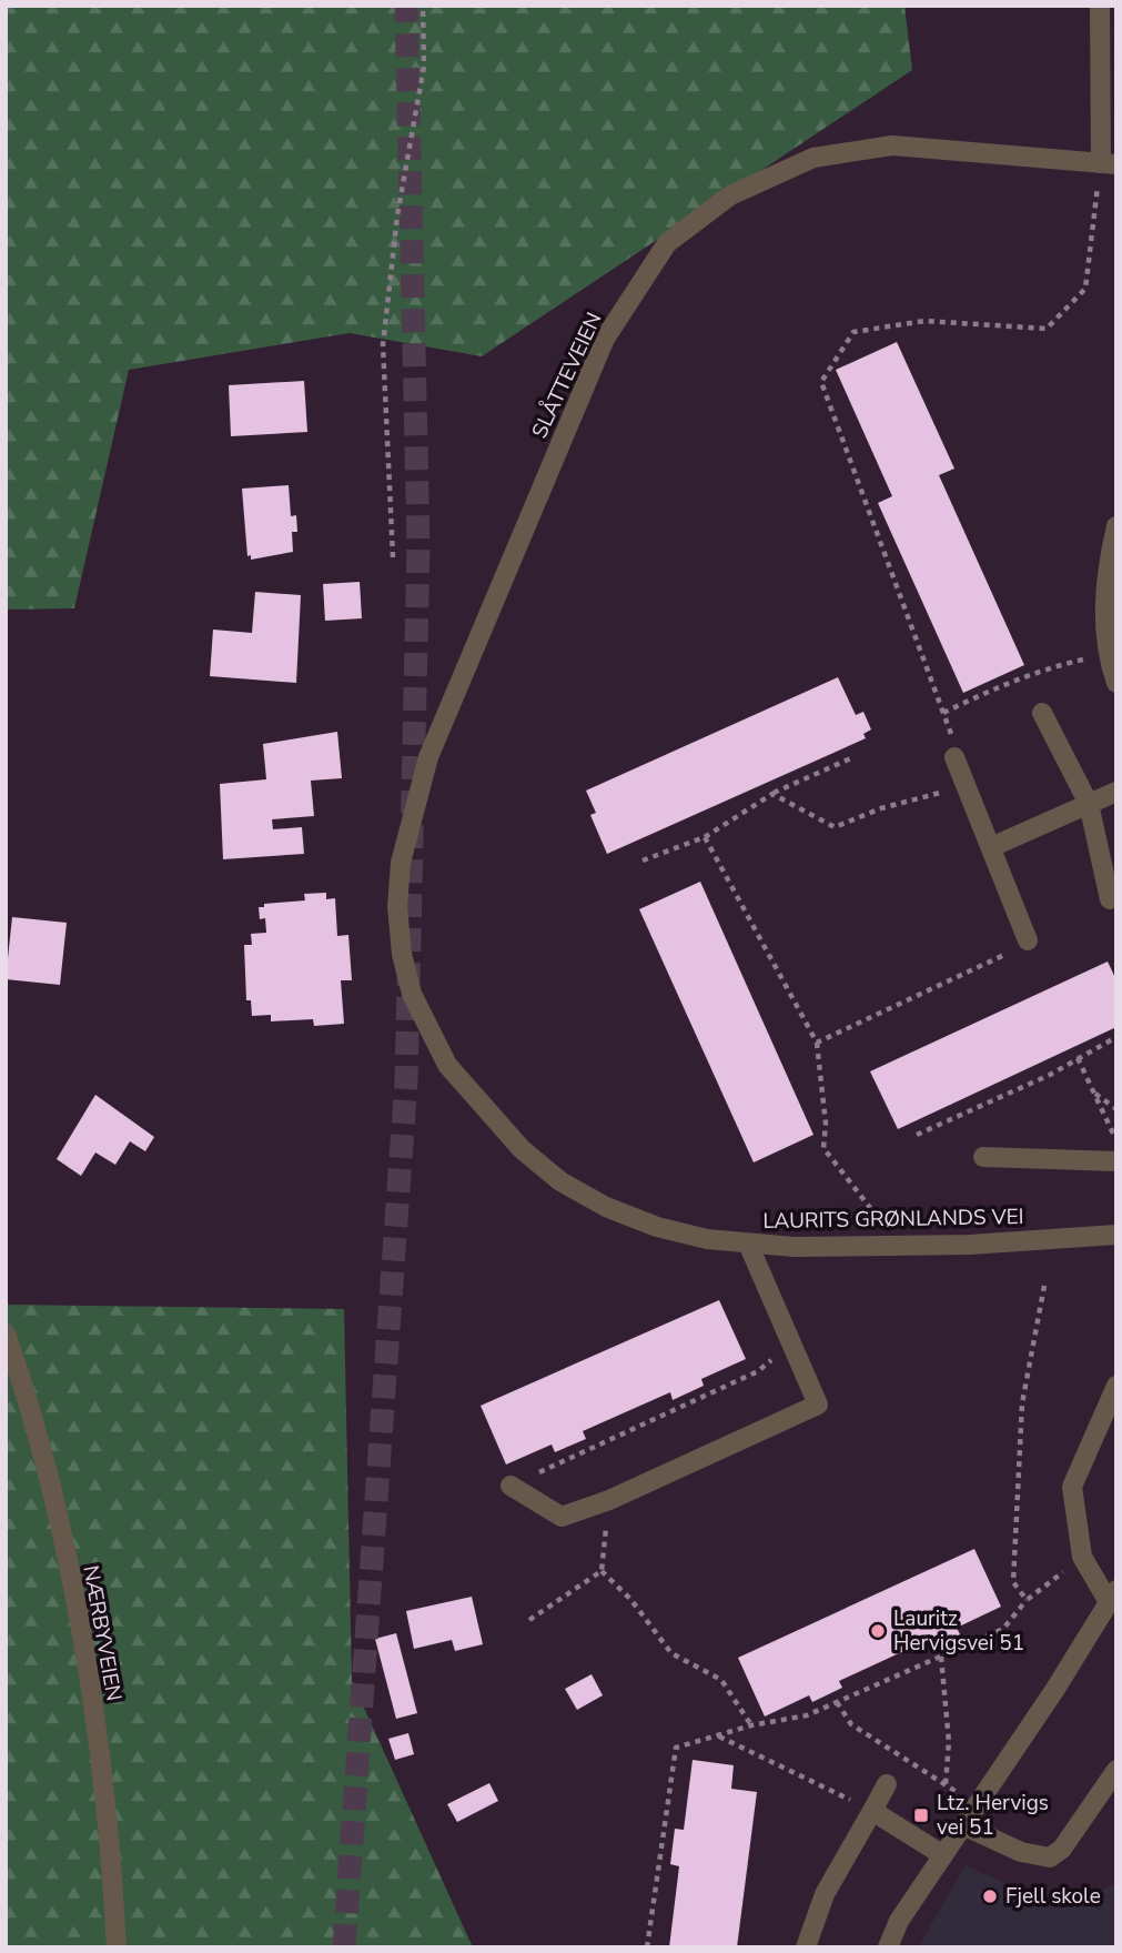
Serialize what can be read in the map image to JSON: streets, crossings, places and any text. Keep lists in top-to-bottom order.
{
  "streets": {
    "street": ["SLÅTTEVEIEN", "LAURITS GRØNLANDS VEI", "NÆRBYVEIEN"]
  },
  "crossings": [
    ["SLÅTTEVEIEN", "LAURITS GRØNLANDS VEI"]
  ],
  "places": {
    "other": ["Lauritz Hervigsvei 51", "Fjell skole"],
    "transit": ["Ltz. Hervigs vei 51"]
  }
}
